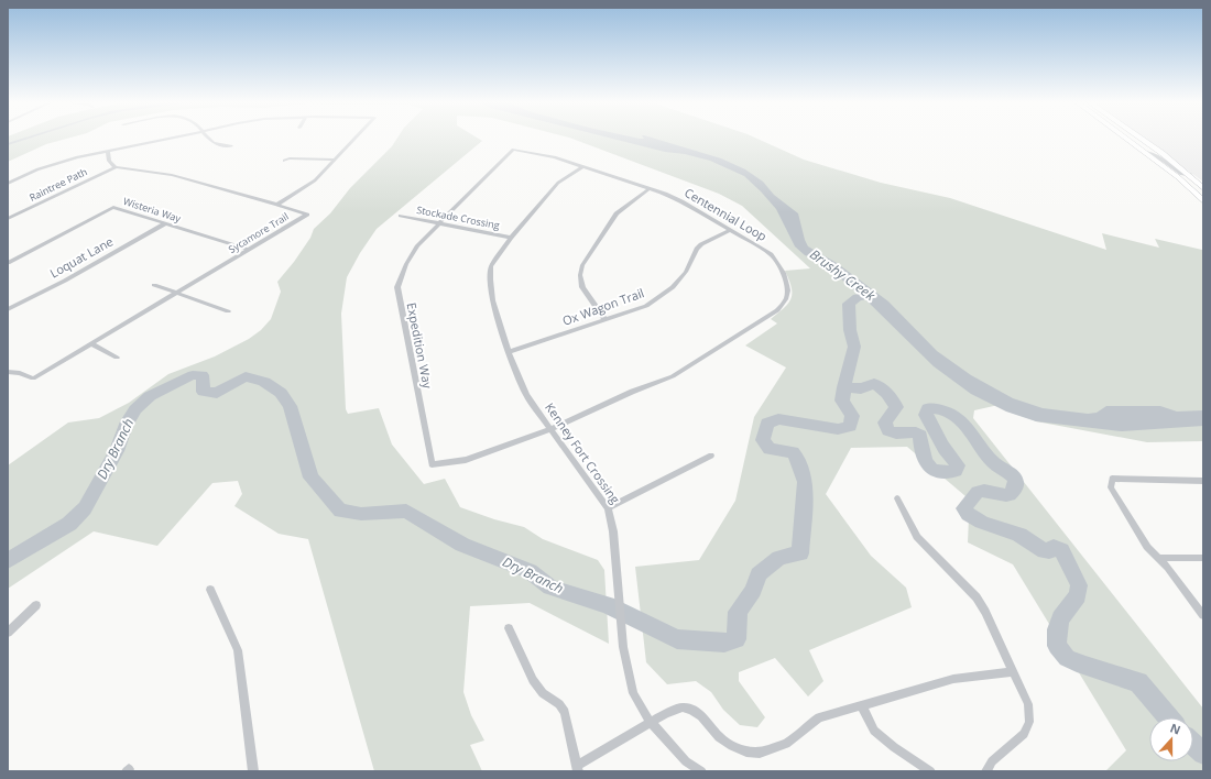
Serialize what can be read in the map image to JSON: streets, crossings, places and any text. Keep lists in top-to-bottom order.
{
  "streets": {
    "street": [
      "Raintree Path",
      "Wisteria Way",
      "Centennial Loop",
      "Stockade Crossing",
      "Sycamore Trail",
      "Loquat Lane",
      "Ox Wagon Trail",
      "Expedition Way",
      "Kenney Fort Crossing"
    ]
  },
  "crossings": [
    ["Raintree Path", "Sycamore Trail"],
    ["Wisteria Way", "Sycamore Trail"],
    ["Wisteria Way", "Loquat Lane"],
    ["Centennial Loop", "Ox Wagon Trail"],
    ["Centennial Loop", "Expedition Way"],
    ["Centennial Loop", "Kenney Fort Crossing"],
    ["Stockade Crossing", "Expedition Way"],
    ["Stockade Crossing", "Kenney Fort Crossing"],
    ["Ox Wagon Trail", "Kenney Fort Crossing"],
    ["Expedition Way", "Kenney Fort Crossing"]
  ],
  "water": ["Brushy Creek", "Dry Branch"],
  "north": "top"
}
